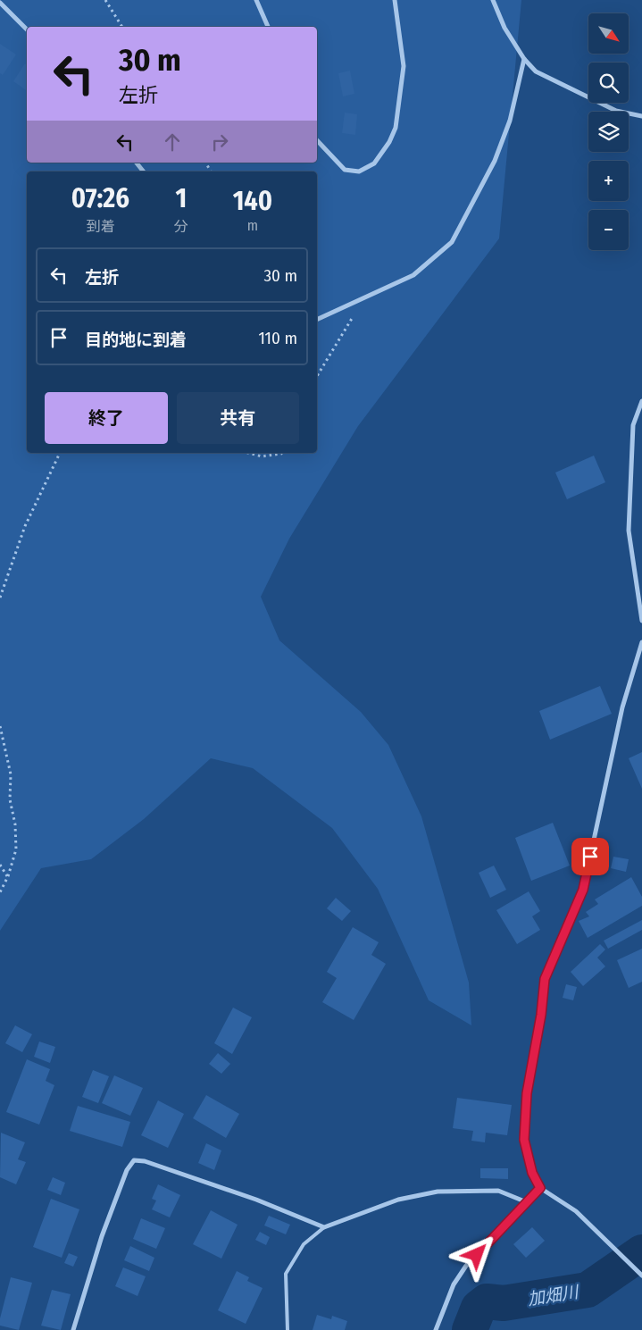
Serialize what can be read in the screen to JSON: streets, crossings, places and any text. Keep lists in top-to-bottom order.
{
  "water": ["加畑川"],
  "north": "bottom right",
  "page": {
    "map_buttons": ["+", "−"],
    "turn": ["30 m", "左折"],
    "eta": [
      "07:26",
      "到着",
      "1",
      "分",
      "140",
      "m"
    ],
    "list": [
      {
        "name": "左折",
        "value": "30 m"
      },
      {
        "name": "目的地に到着",
        "value": "110 m"
      }
    ],
    "buttons": ["終了", "共有"]
  }
}
